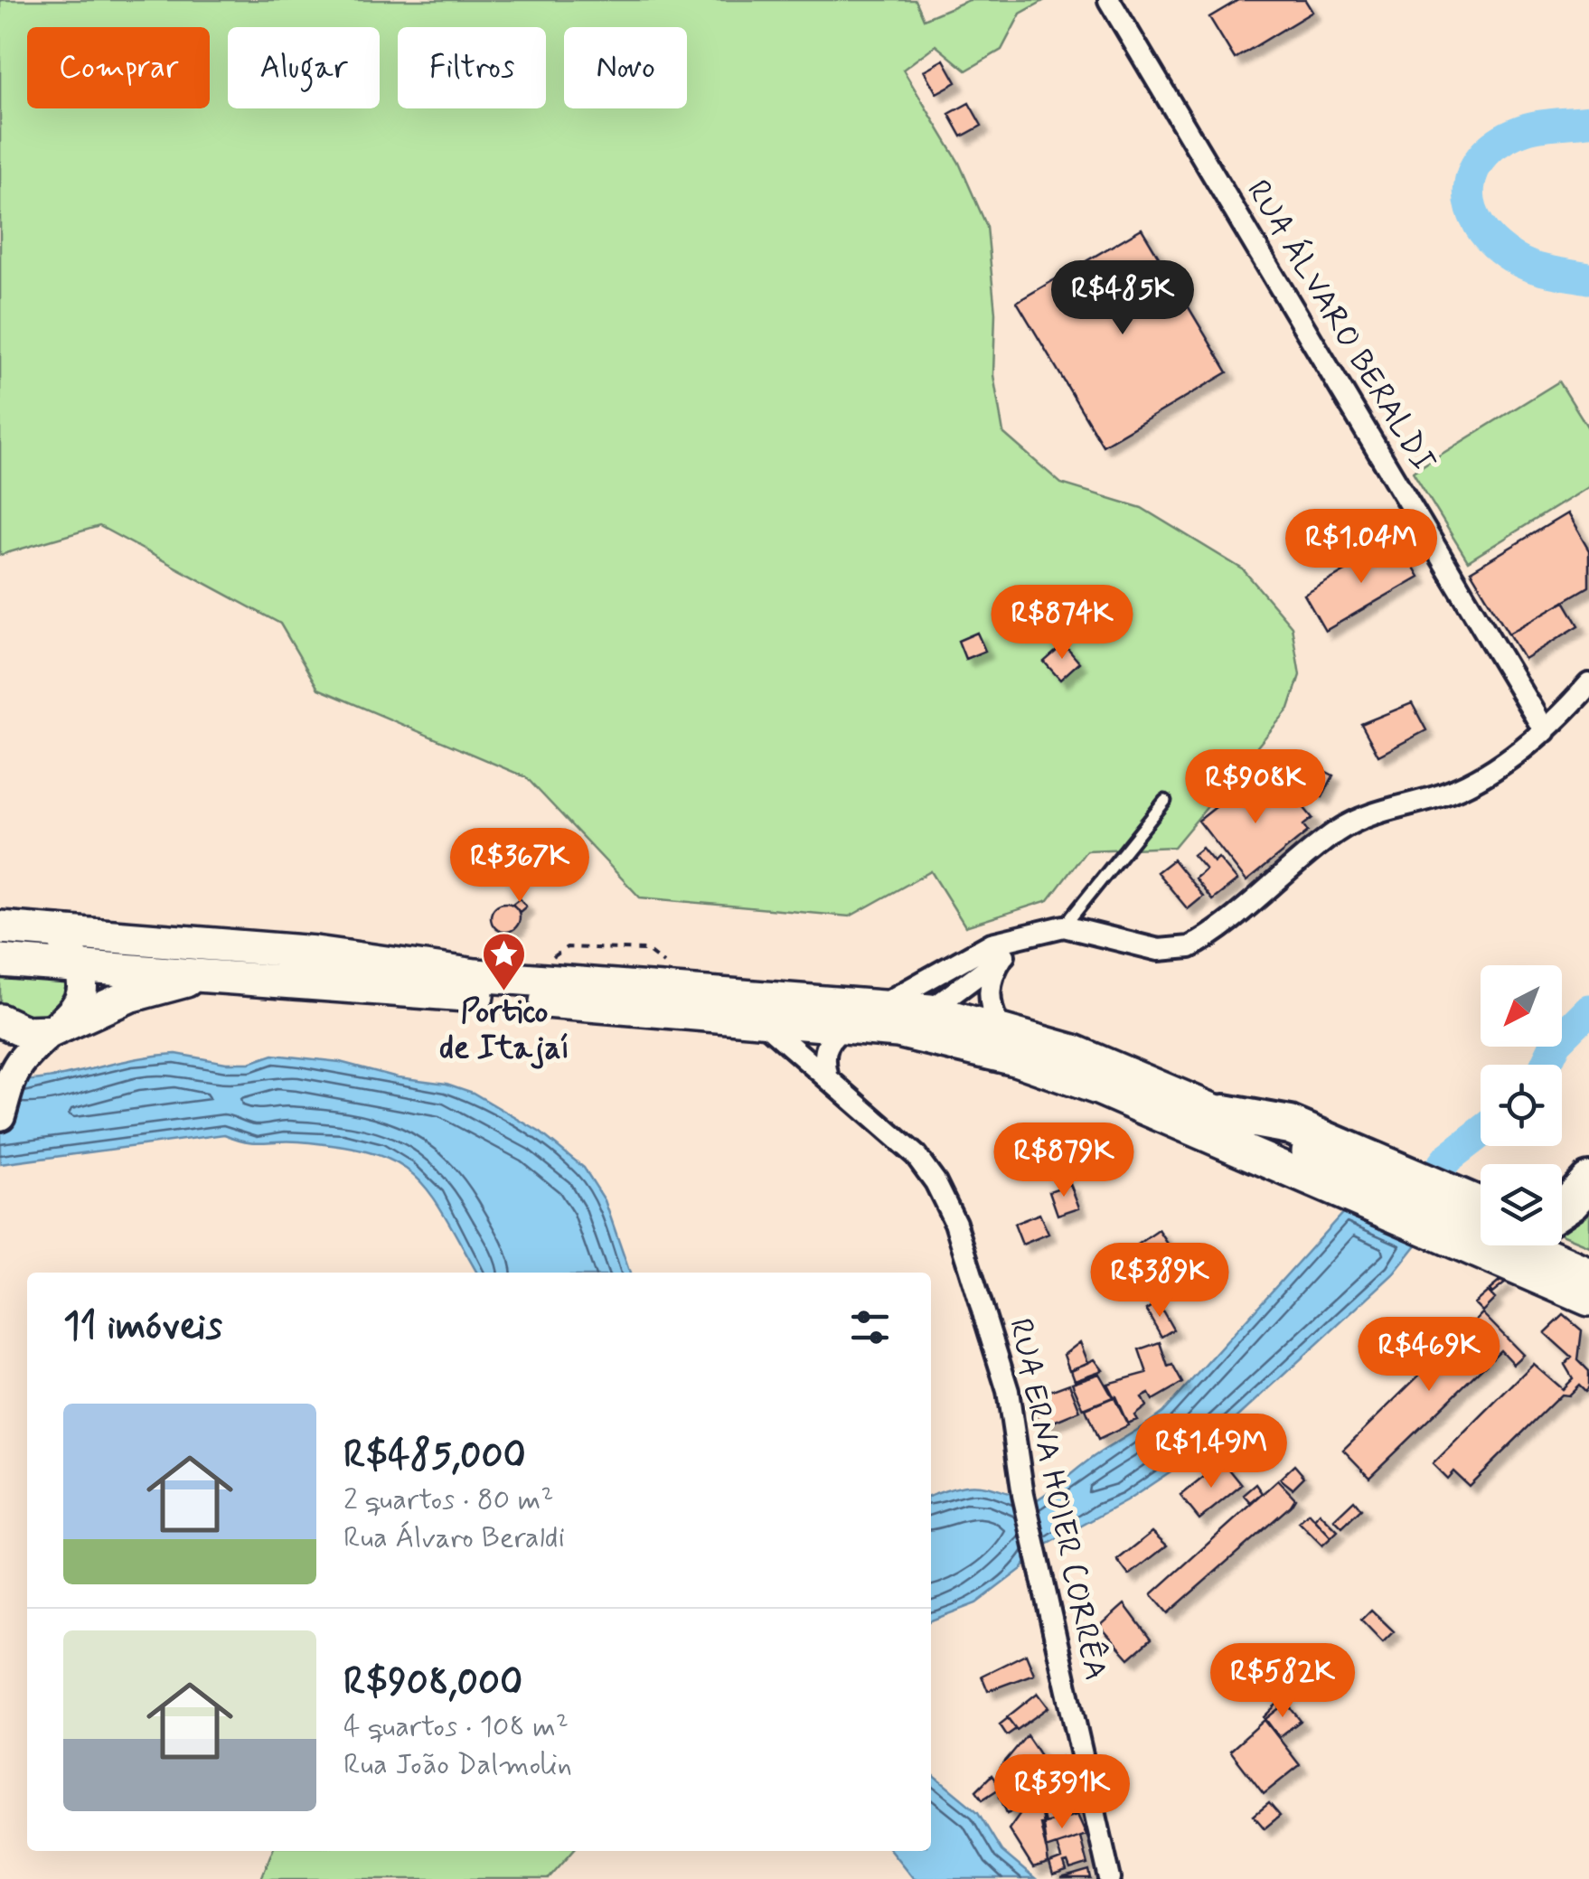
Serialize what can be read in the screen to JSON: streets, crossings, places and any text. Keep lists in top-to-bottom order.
{
  "streets": {
    "street": ["RUA ÁLVARO BERALDI", "RUA ERNA HOIER CORRÊA"]
  },
  "places": {
    "place": ["Portico de Itajaí"]
  },
  "north": "bottom left",
  "page": {
    "chip": [
      "Comprar",
      "Alugar",
      "Filtros",
      "Novo"
    ],
    "price": [
      "R$485K",
      "R$1.04M",
      "R$874K",
      "R$908K",
      "R$367K",
      "R$879K",
      "R$389K",
      "R$469K",
      "R$1.49M",
      "R$582K",
      "R$391K"
    ],
    "heading": "11 imóveis",
    "list": [
      {
        "name": "R$485,000",
        "note": "2 quartos · 80 m² · Rua Álvaro Beraldi"
      },
      {
        "name": "R$908,000",
        "note": "4 quartos · 108 m² · Rua João Dalmolin"
      }
    ]
  }
}
